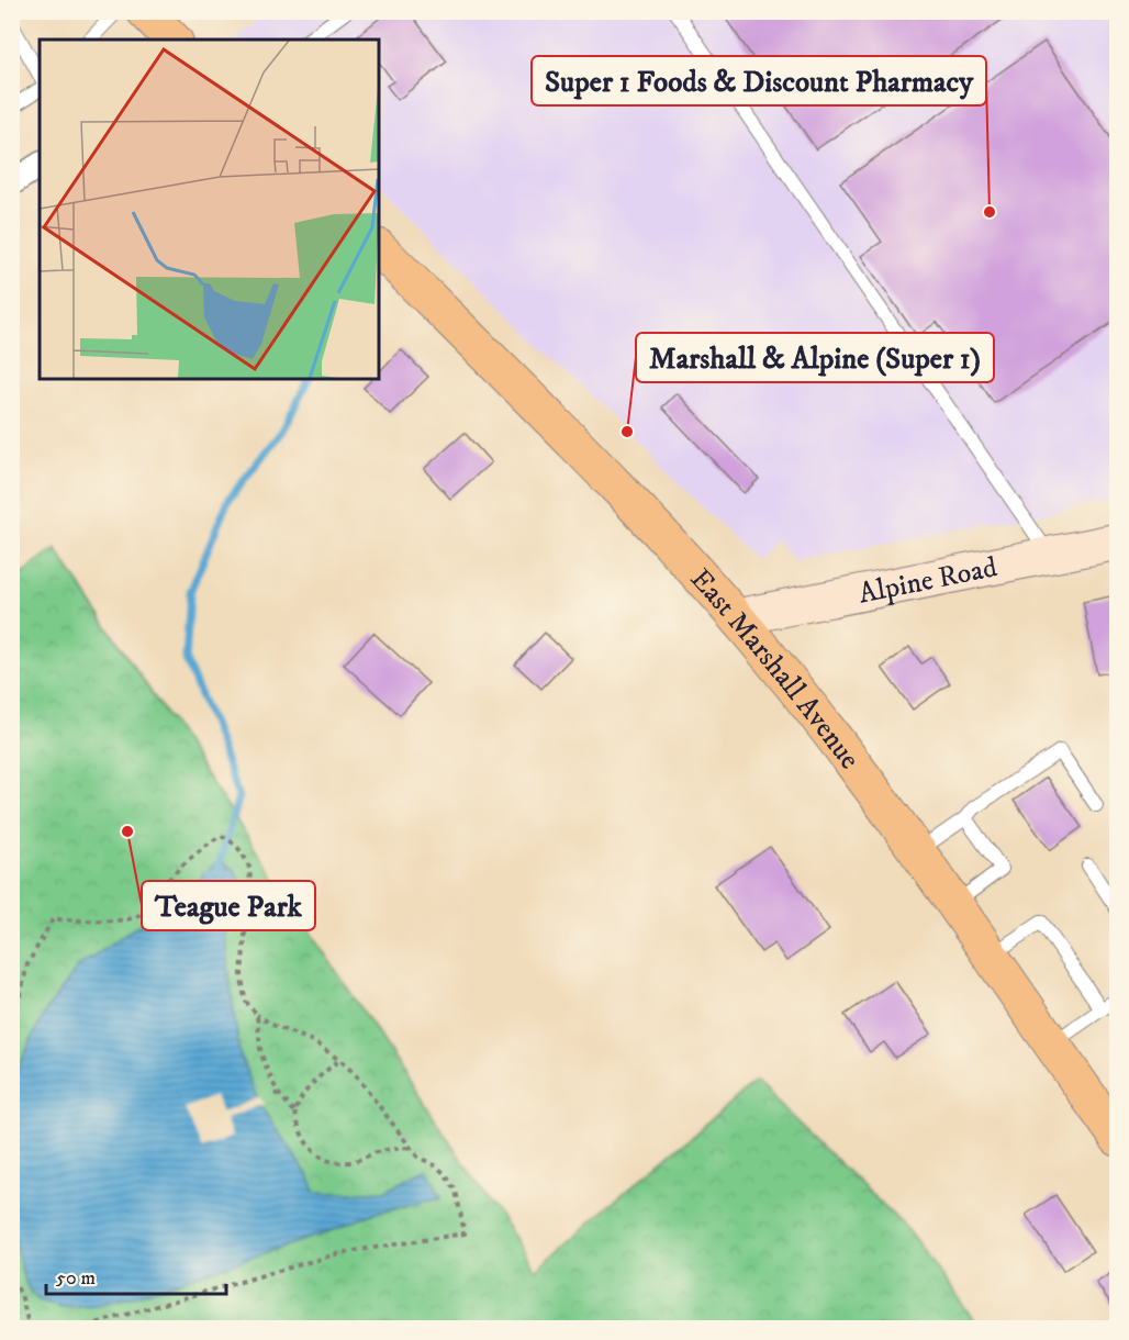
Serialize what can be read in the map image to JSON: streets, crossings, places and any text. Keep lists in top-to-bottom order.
{
  "streets": {
    "main road": ["Alpine Road", "East Marshall Avenue"]
  },
  "crossings": [
    ["Alpine Road", "East Marshall Avenue"]
  ],
  "places": ["Super 1 Foods & Discount Pharmacy", "Marshall & Alpine (Super 1)", "Teague Park"],
  "scale_bar": "50 m"
}
